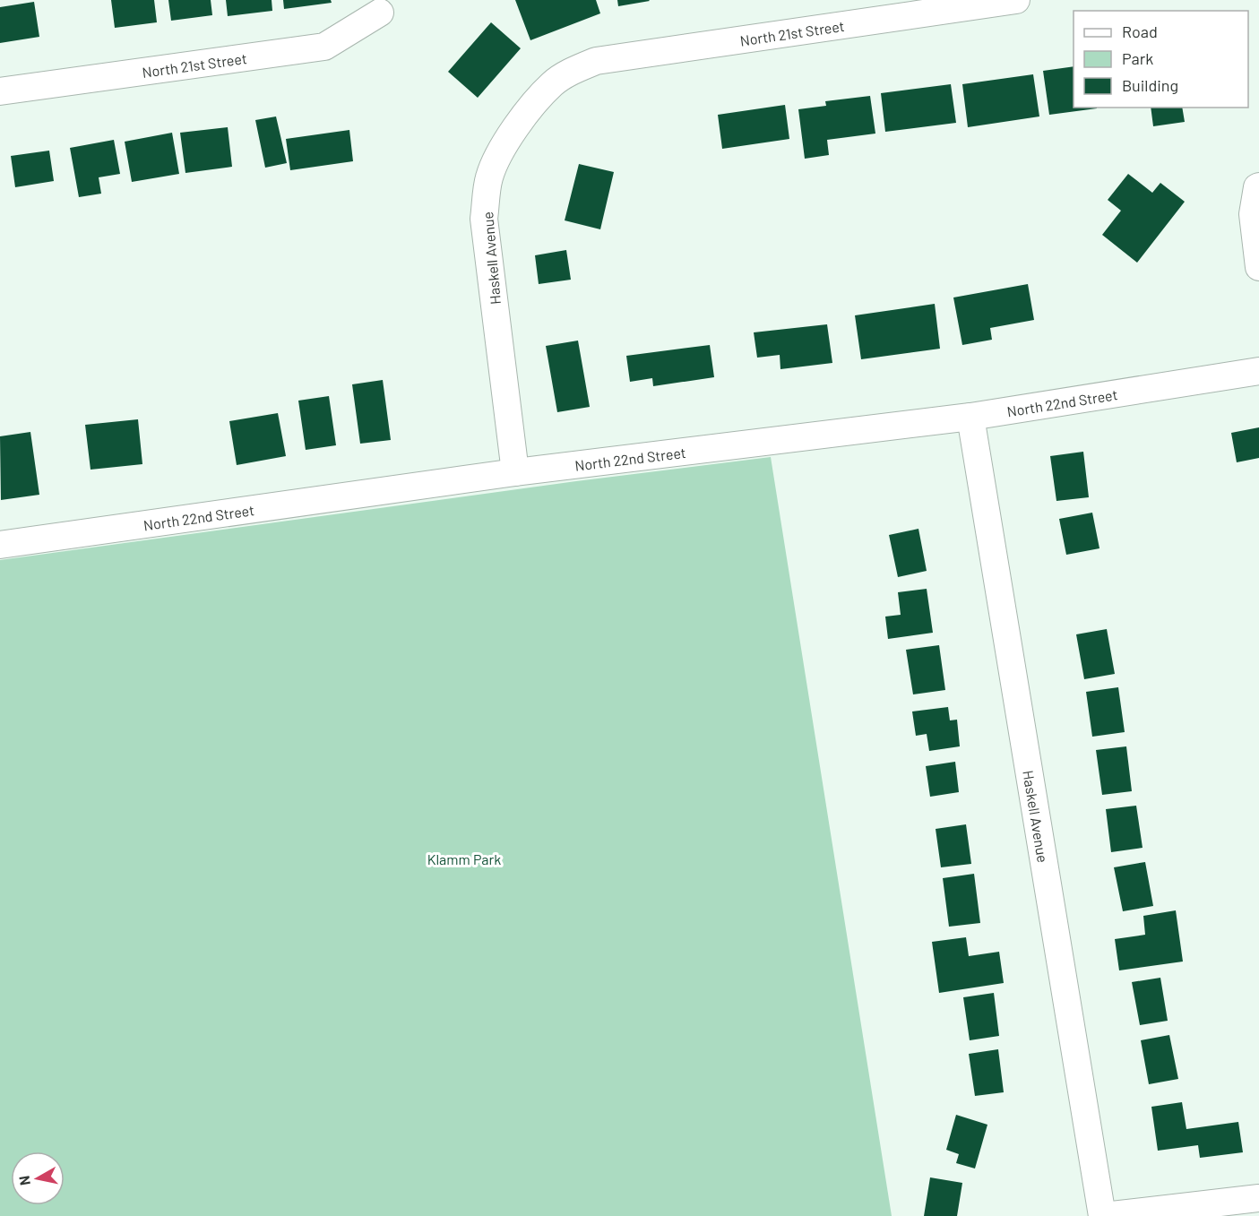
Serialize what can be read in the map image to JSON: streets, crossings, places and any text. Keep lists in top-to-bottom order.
{
  "streets": {
    "street": ["North 21st Street", "Haskell Avenue", "North 22nd Street"]
  },
  "crossings": [
    ["North 21st Street", "Haskell Avenue"],
    ["Haskell Avenue", "North 22nd Street"]
  ],
  "parks": ["Klamm Park"],
  "legend": ["Road", "Park", "Building"],
  "north": "left"
}
